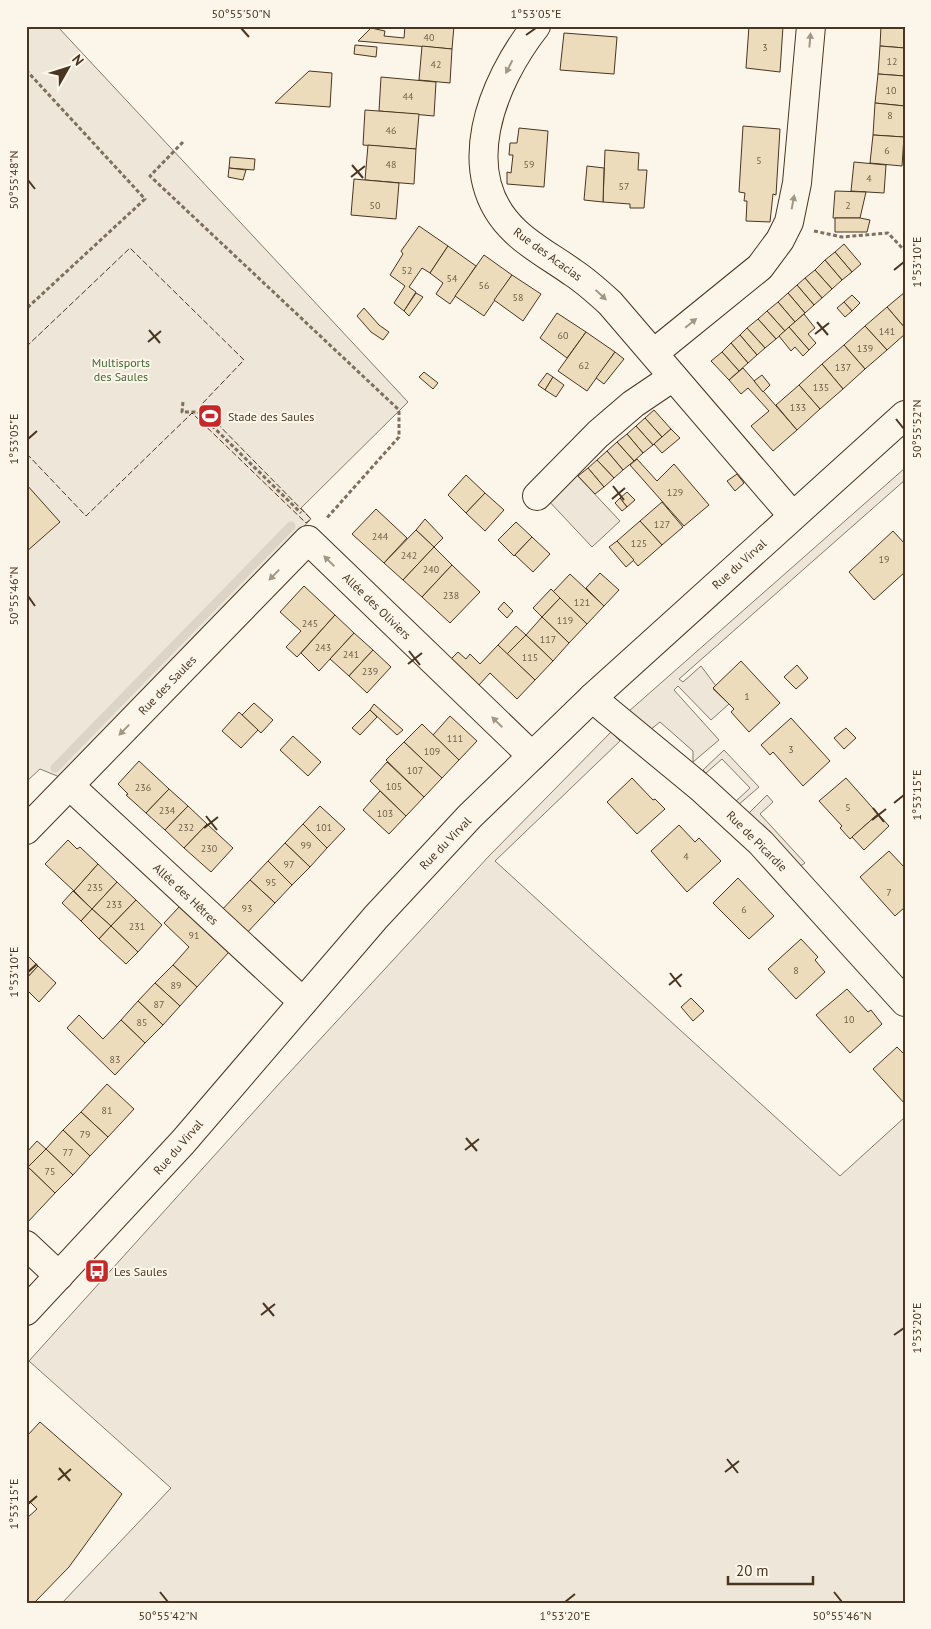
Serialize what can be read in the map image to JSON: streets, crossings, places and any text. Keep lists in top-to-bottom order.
{
  "streets": {
    "street": [
      "Rue des Acacias",
      "Rue du Virval",
      "Allée des Oliviers",
      "Rue des Saules",
      "Rue de Picardie",
      "Allée des Hêtres"
    ]
  },
  "crossings": [
    ["Rue des Acacias", "Rue du Virval"],
    ["Rue du Virval", "Allée des Oliviers"],
    ["Rue du Virval", "Rue de Picardie"],
    ["Rue du Virval", "Allée des Hêtres"],
    ["Allée des Oliviers", "Rue des Saules"],
    ["Rue des Saules", "Allée des Hêtres"]
  ],
  "one_way": ["Rue des Acacias", "Allée des Oliviers", "Rue des Saules"],
  "parks": ["Multisports des Saules"],
  "places": {
    "sports": ["Stade des Saules"],
    "bus stop": ["Les Saules"]
  },
  "house_numbers": [
    "40",
    "3",
    "12",
    "42",
    "10",
    "44",
    "8",
    "46",
    "6",
    "5",
    "48",
    "59",
    "4",
    "57",
    "50",
    "2",
    "52",
    "54",
    "56",
    "58",
    "141",
    "60",
    "139",
    "62",
    "137",
    "135",
    "133",
    "129",
    "127",
    "244",
    "125",
    "242",
    "19",
    "240",
    "238",
    "121",
    "119",
    "245",
    "117",
    "243",
    "241",
    "115",
    "239",
    "1",
    "111",
    "3",
    "109",
    "107",
    "105",
    "236",
    "5",
    "234",
    "103",
    "232",
    "101",
    "99",
    "230",
    "4",
    "97",
    "95",
    "235",
    "7",
    "233",
    "93",
    "6",
    "231",
    "91",
    "8",
    "89",
    "87",
    "10",
    "85",
    "83",
    "81",
    "79",
    "77",
    "75"
  ],
  "scale_bar": "20 m",
  "north": "top right",
  "coordinates": [
    "50°55'50\"N",
    "1°53'05\"E",
    "50°55'48\"N",
    "1°53'10\"E",
    "50°55'52\"N",
    "50°55'46\"N",
    "1°53'15\"E",
    "1°53'20\"E",
    "50°55'42\"N"
  ]
}
